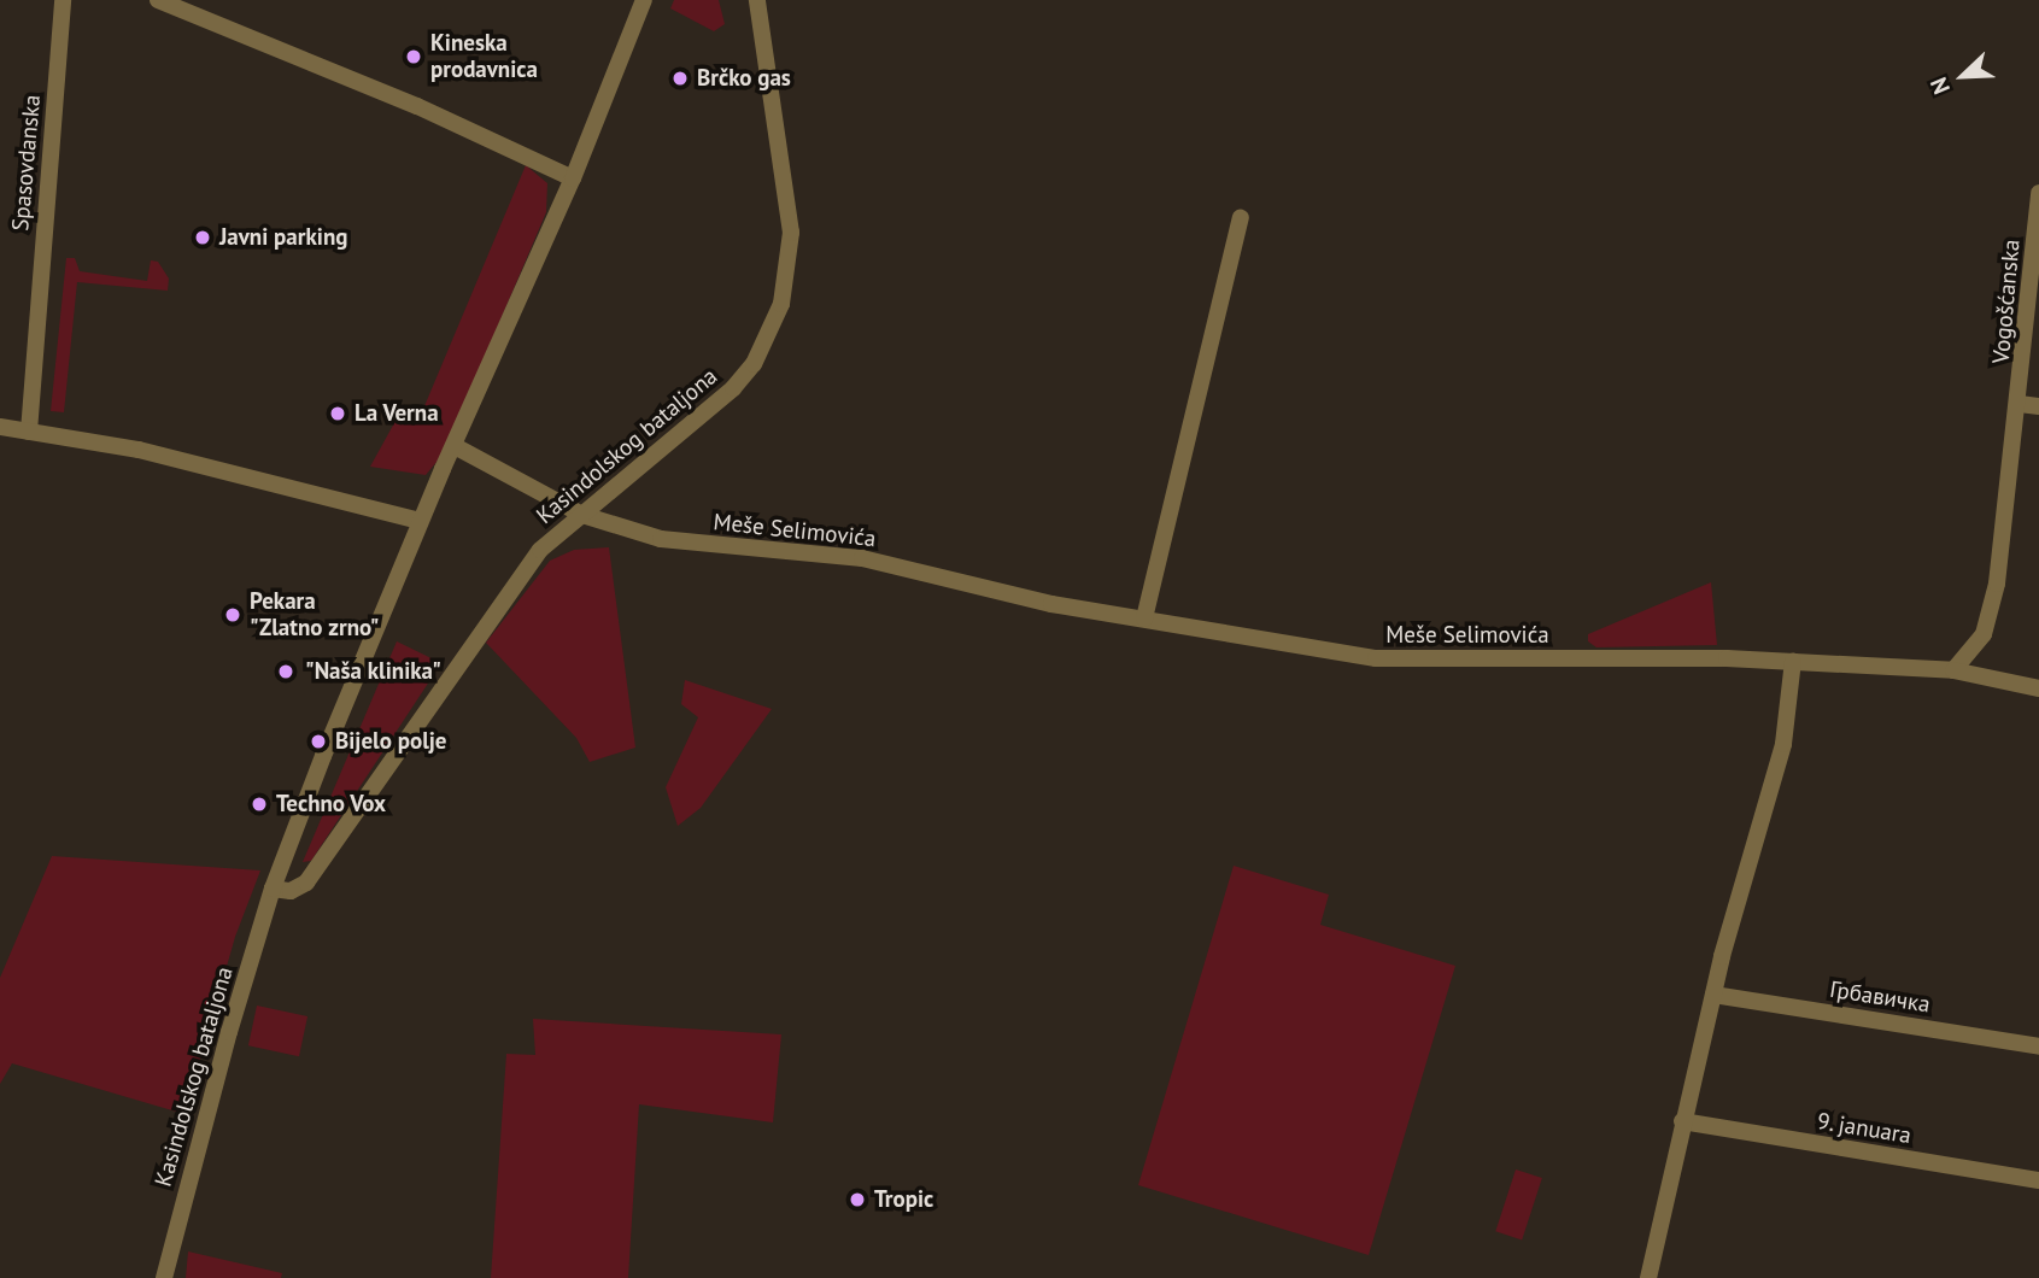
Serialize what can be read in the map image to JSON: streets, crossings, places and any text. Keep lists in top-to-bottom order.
{
  "streets": {
    "street": [
      "Spasovdanska",
      "Vogošćanska",
      "Kasindolskog bataljona",
      "Meše Selimovića",
      "Грбавичка",
      "9. januara"
    ]
  },
  "crossings": [
    ["Vogošćanska", "Meše Selimovića"],
    ["Kasindolskog bataljona", "Meše Selimovića"]
  ],
  "places": [
    "Kineska prodavnica",
    "Brčko gas",
    "Javni parking",
    "La Verna",
    "Pekara \"Zlatno zrno\"",
    "\"Naša klinika\"",
    "Bijelo polje",
    "Techno Vox",
    "Tropic"
  ],
  "north": "bottom left"
}
